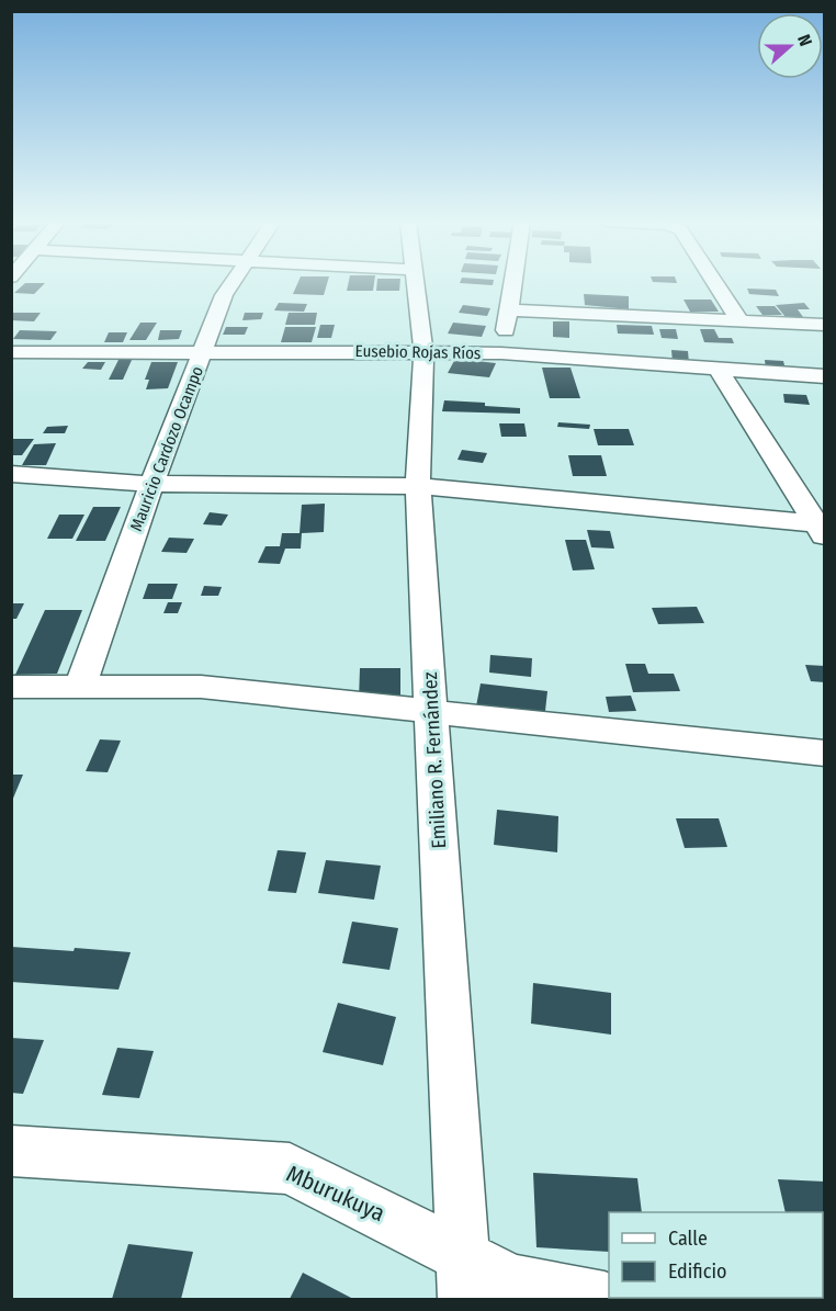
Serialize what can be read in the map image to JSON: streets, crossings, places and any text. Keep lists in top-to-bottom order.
{
  "streets": {
    "street": [
      "Eusebio Rojas Ríos",
      "Mauricio Cardozo Ocampo",
      "Emiliano R. Fernández",
      "Mburukuya"
    ]
  },
  "crossings": [
    ["Eusebio Rojas Ríos", "Mauricio Cardozo Ocampo"],
    ["Eusebio Rojas Ríos", "Emiliano R. Fernández"],
    ["Emiliano R. Fernández", "Mburukuya"]
  ],
  "legend": ["Calle", "Edificio"],
  "north": "right"
}
